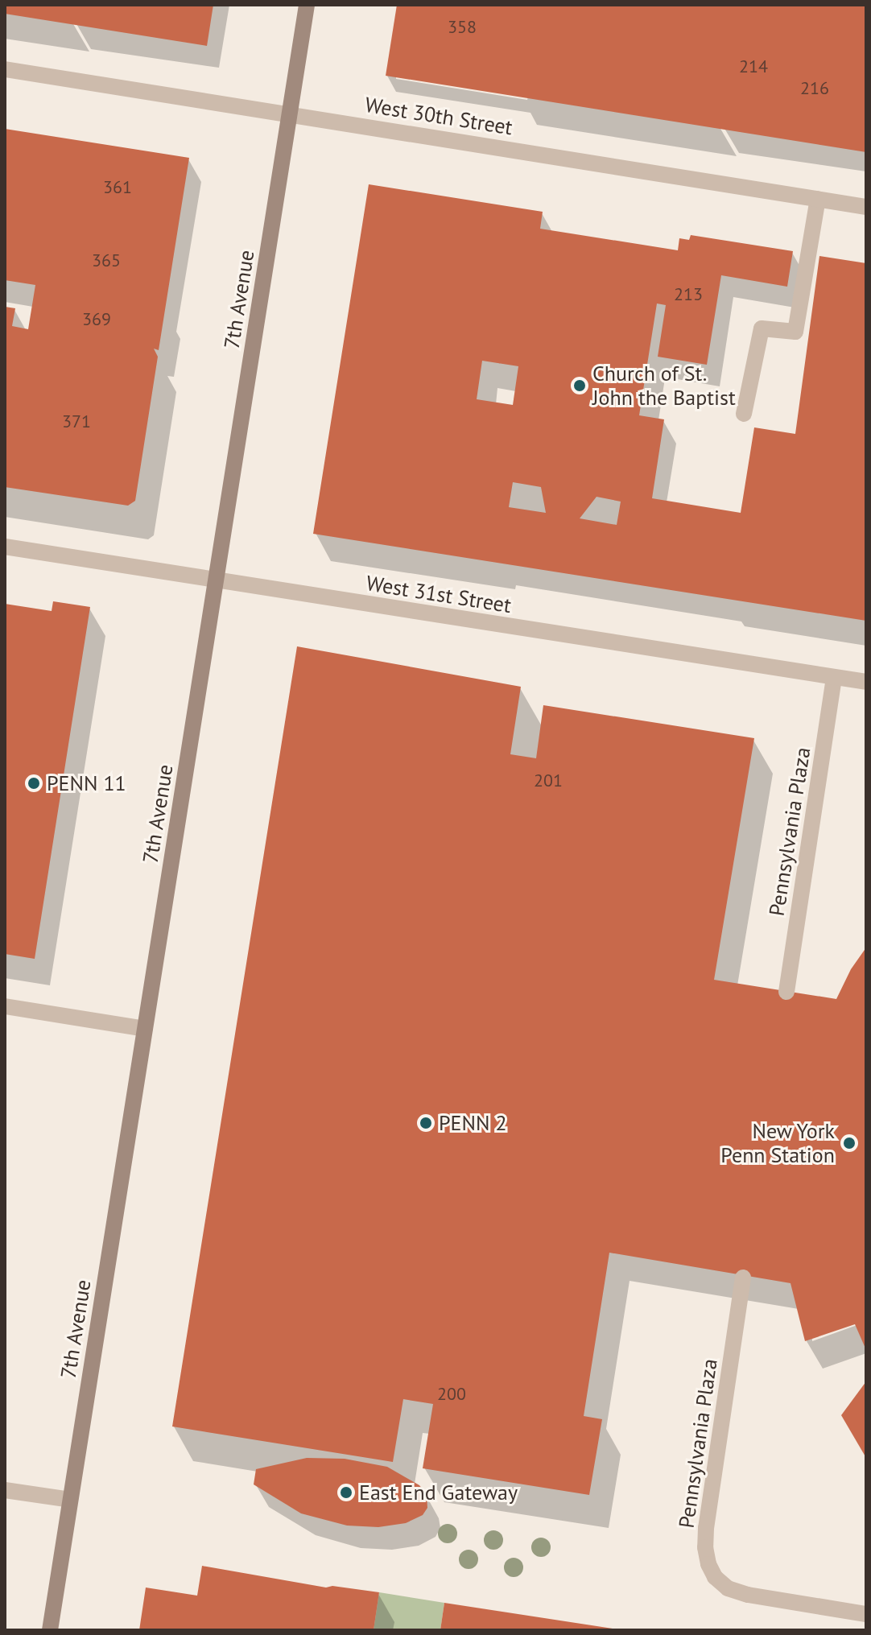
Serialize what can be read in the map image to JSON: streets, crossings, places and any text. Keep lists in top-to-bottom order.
{
  "streets": {
    "main road": ["7th Avenue"],
    "street": ["West 30th Street", "West 31st Street", "Pennsylvania Plaza"]
  },
  "crossings": [
    ["West 30th Street", "7th Avenue"],
    ["7th Avenue", "West 31st Street"],
    ["West 31st Street", "Pennsylvania Plaza"]
  ],
  "places": [
    "Church of St. John the Baptist",
    "PENN 11",
    "PENN 2",
    "New York Penn Station",
    "East End Gateway"
  ],
  "house_numbers": [
    "358",
    "214",
    "216",
    "361",
    "365",
    "213",
    "369",
    "371",
    "201",
    "200"
  ]
}
